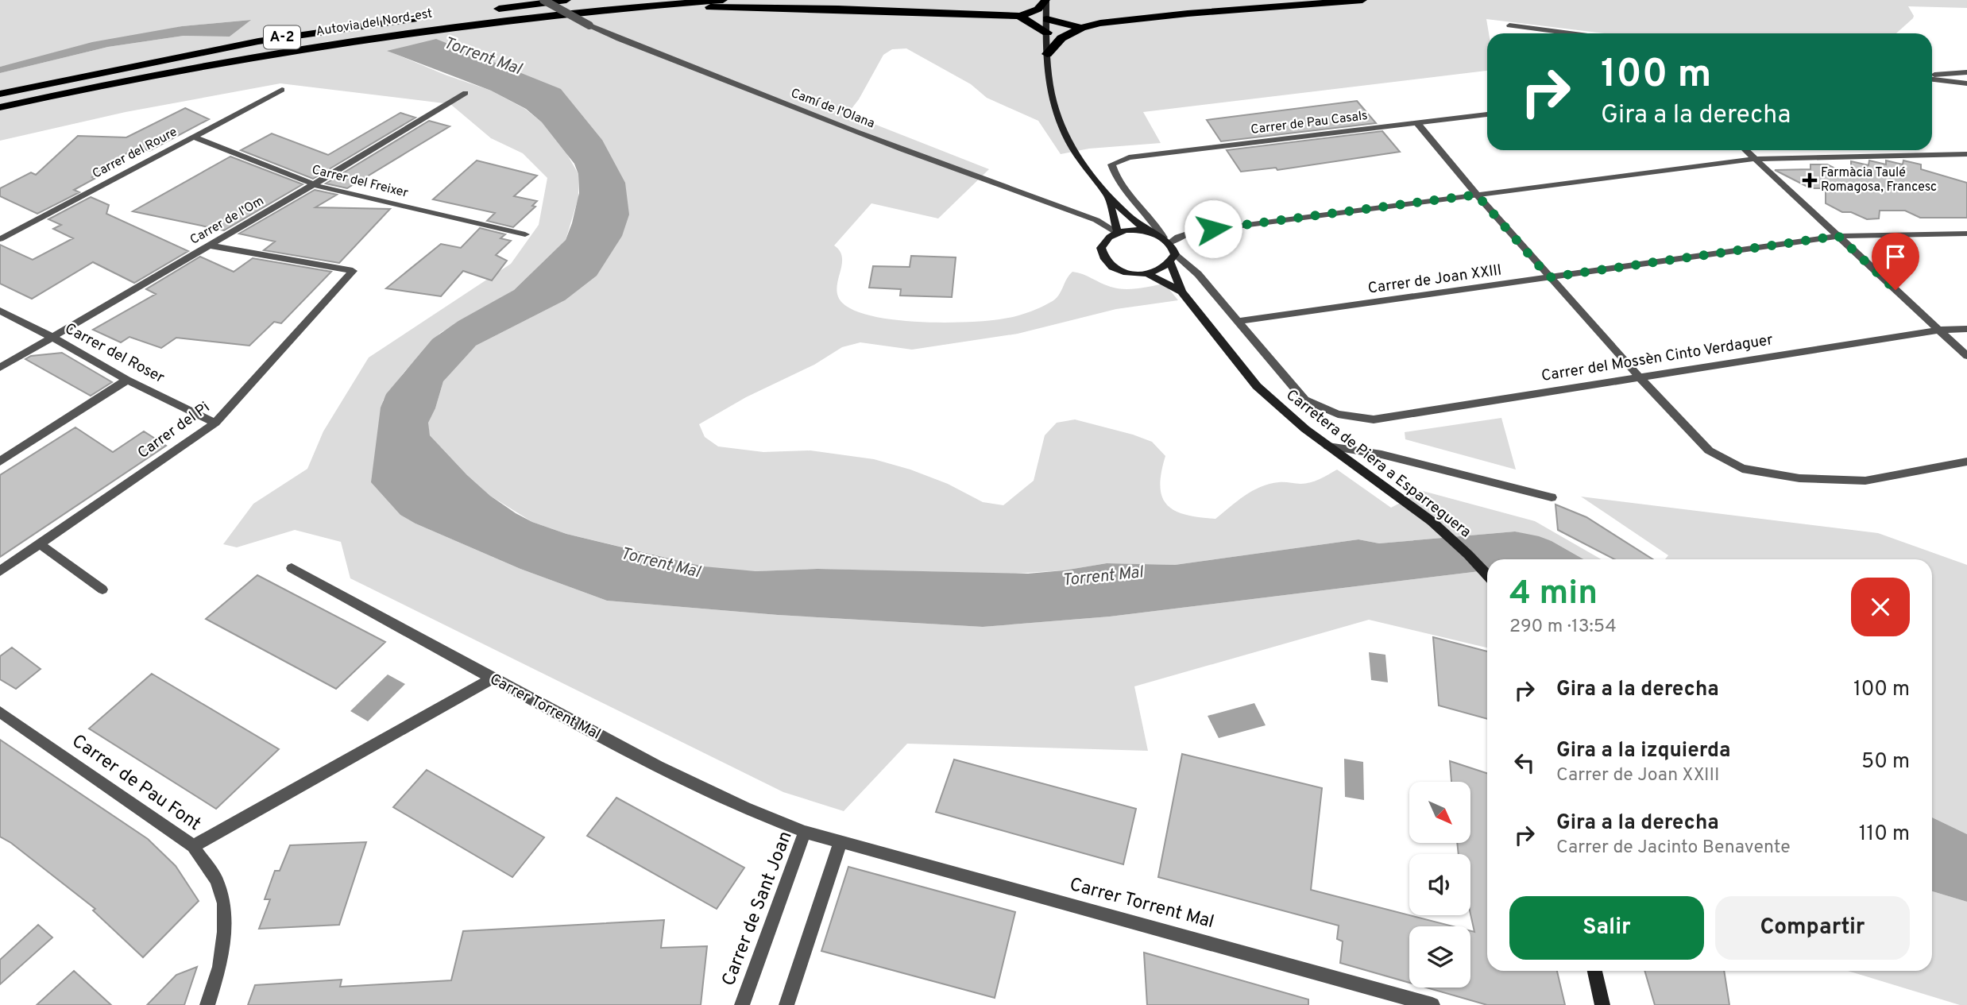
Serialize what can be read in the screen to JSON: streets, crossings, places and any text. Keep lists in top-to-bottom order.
{
  "streets": {
    "highway": ["Autovia del Nord-est", "A-2"],
    "main road": ["Carretera de Piera a Esparreguera"],
    "street": [
      "Camí de l'Olana",
      "Carrer de Pau Casals",
      "Carrer del Roure",
      "Carrer del Freixer",
      "Carrer de l'Om",
      "Carrer de Joan XXIII",
      "Carrer del Roser",
      "Carrer del Mossèn Cinto Verdaguer",
      "Carrer del Pi",
      "Carrer Torrent Mal",
      "Carrer de Pau Font",
      "Carrer de Sant Joan"
    ]
  },
  "crossings": [
    ["Camí de l'Olana", "Carrer de Pau Casals"],
    ["Camí de l'Olana", "Carrer del Mossèn Cinto Verdaguer"],
    ["Carrer de Pau Casals", "Carrer del Mossèn Cinto Verdaguer"],
    ["Carrer del Roure", "Carrer del Freixer"],
    ["Carrer del Freixer", "Carrer de l'Om"],
    ["Carrer de l'Om", "Carrer del Roser"],
    ["Carrer de l'Om", "Carrer del Pi"],
    ["Carrer de Joan XXIII", "Carrer del Mossèn Cinto Verdaguer"],
    ["Carrer del Roser", "Carrer del Pi"],
    ["Carrer Torrent Mal", "Carrer de Sant Joan"]
  ],
  "water": ["Torrent Mal"],
  "places": {
    "health": ["Farmàcia Taulé Romagosa, Francesc"]
  },
  "north": "bottom right",
  "page": {
    "turn": ["100 m", "Gira a la derecha"],
    "heading": ["4 min", "290 m · 13:54"],
    "list": [
      {
        "name": "Gira a la derecha",
        "value": "100 m"
      },
      {
        "name": "Gira a la izquierda",
        "note": "Carrer de Joan XXIII",
        "value": "50 m"
      },
      {
        "name": "Gira a la derecha",
        "note": "Carrer de Jacinto Benavente",
        "value": "110 m"
      }
    ],
    "buttons": ["Salir", "Compartir"]
  }
}
